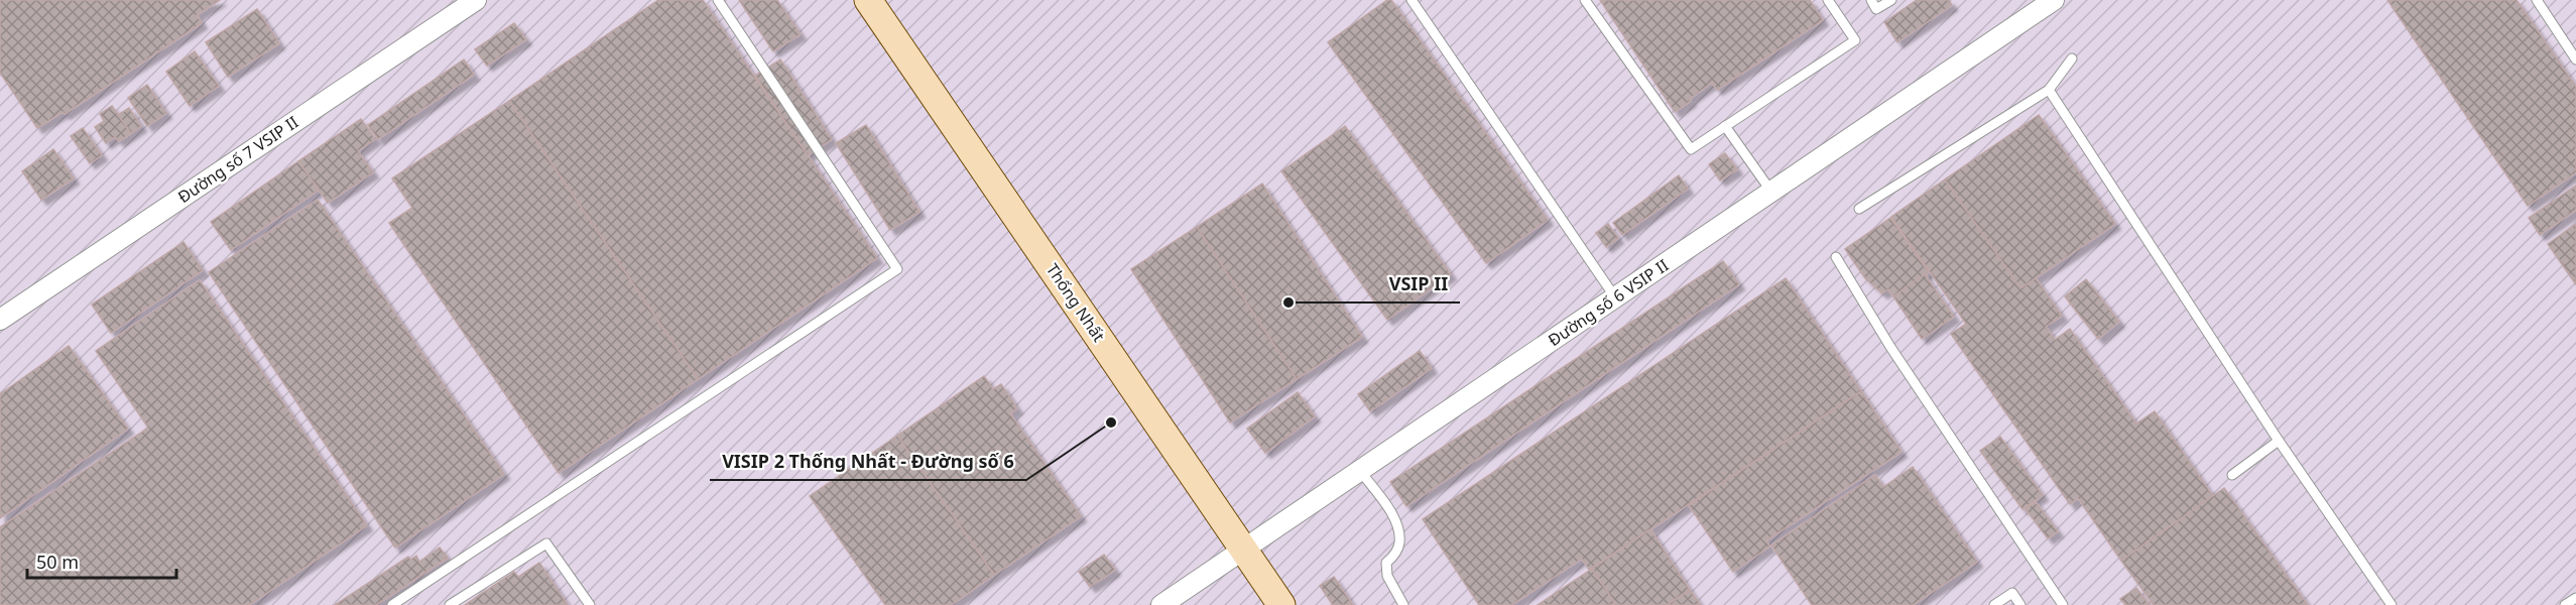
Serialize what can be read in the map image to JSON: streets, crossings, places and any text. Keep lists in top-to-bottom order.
{
  "streets": {
    "street": ["Đường số 7 VSIP II", "Thống Nhất", "Đường số 6 VSIP II"]
  },
  "crossings": [
    ["Thống Nhất", "Đường số 6 VSIP II"]
  ],
  "places": ["VSIP II", "VISIP 2 Thống Nhất - Đường số 6"],
  "scale_bar": "50 m"
}
